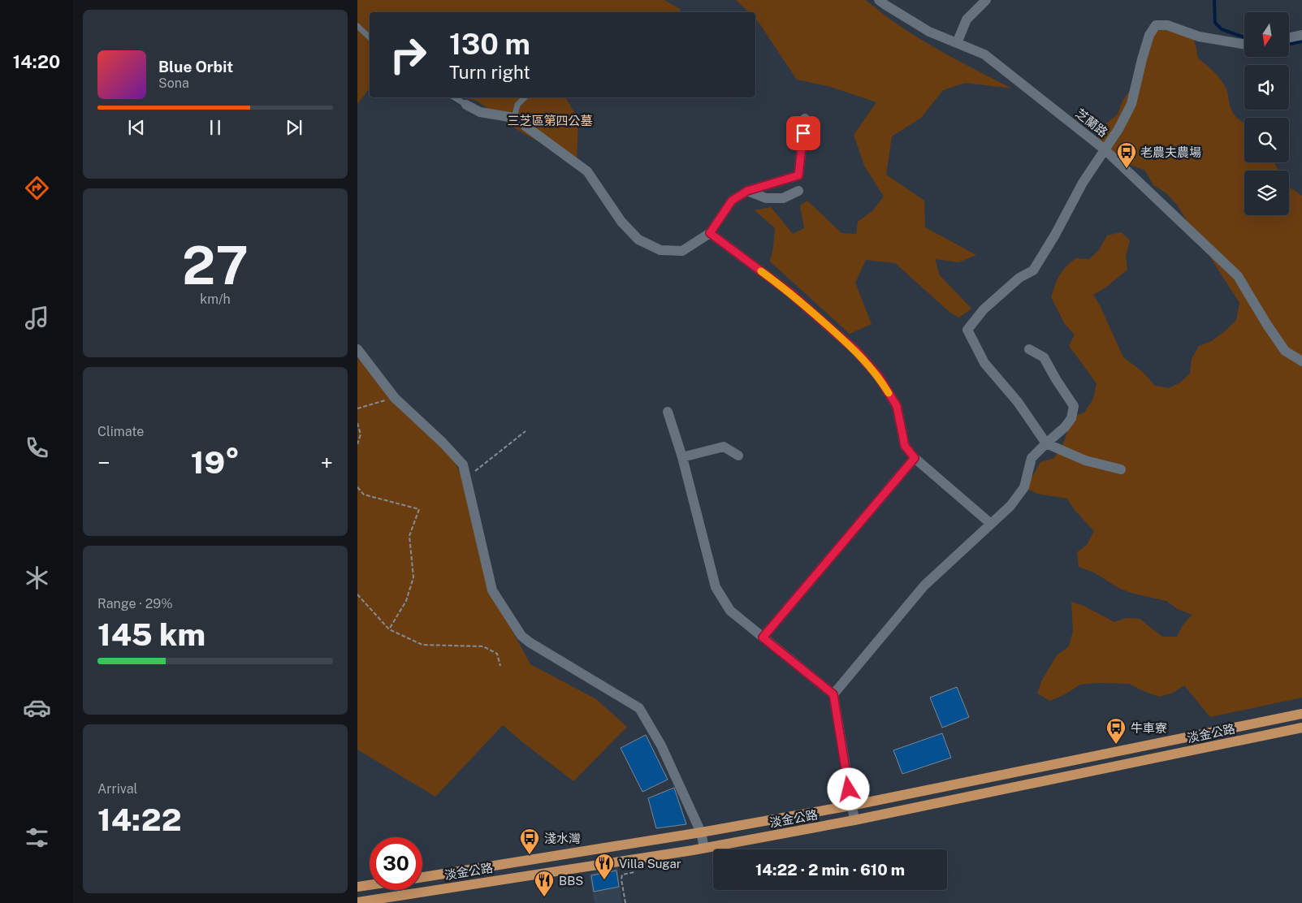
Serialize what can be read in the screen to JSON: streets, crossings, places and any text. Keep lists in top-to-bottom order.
{
  "streets": {
    "main road": ["淡金公路"],
    "street": ["芝蘭路"]
  },
  "parks": ["三芝區第四公墓"],
  "places": {
    "bus stop": ["老農夫農場", "牛車寮", "淺水灣"],
    "restaurant": ["Villa Sugar", "BBS"]
  },
  "north": "bottom",
  "page": {
    "tabs": "14:20",
    "turn": ["130 m", "Turn right"],
    "song": ["Blue Orbit", "Sona"],
    "tile": [
      ["27", "km/h"],
      "Climate",
      ["Range · 29%", "145 km"],
      ["Arrival", "14:22"]
    ],
    "heat": ["−", "19°", "+"],
    "limit": "30",
    "trip": "14:22 · 2 min · 610 m"
  }
}
